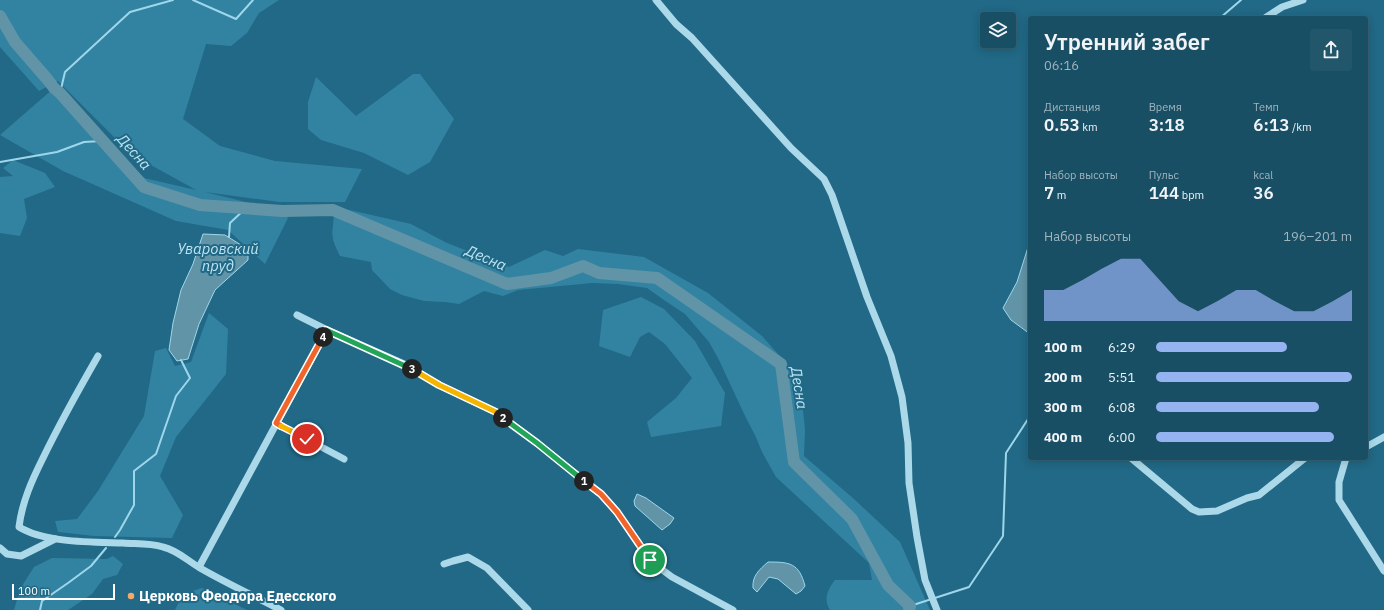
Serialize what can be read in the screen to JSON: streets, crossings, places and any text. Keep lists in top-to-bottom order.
{
  "water": ["Десна", "Уваровский пруд"],
  "places": ["Церковь Феодора Едесского"],
  "scale_bar": "100 m",
  "page": {
    "heading": ["Утренний забег", "06:16"],
    "stats": [
      ["Дистанция", "0.53 km"],
      ["Время", "3:18"],
      ["Темп", "6:13 /km"],
      ["Набор высоты", "7 m"],
      ["Пульс", "144 bpm"],
      ["kcal", "36"]
    ],
    "chart": ["Набор высоты", "196–201 m"],
    "pins": [
      "4",
      "3",
      "2",
      "1"
    ],
    "list": [
      {
        "name": "100 m",
        "note": "6:29"
      },
      {
        "name": "200 m",
        "note": "5:51"
      },
      {
        "name": "300 m",
        "note": "6:08"
      },
      {
        "name": "400 m",
        "note": "6:00"
      }
    ],
    "scale": "100 m"
  }
}
